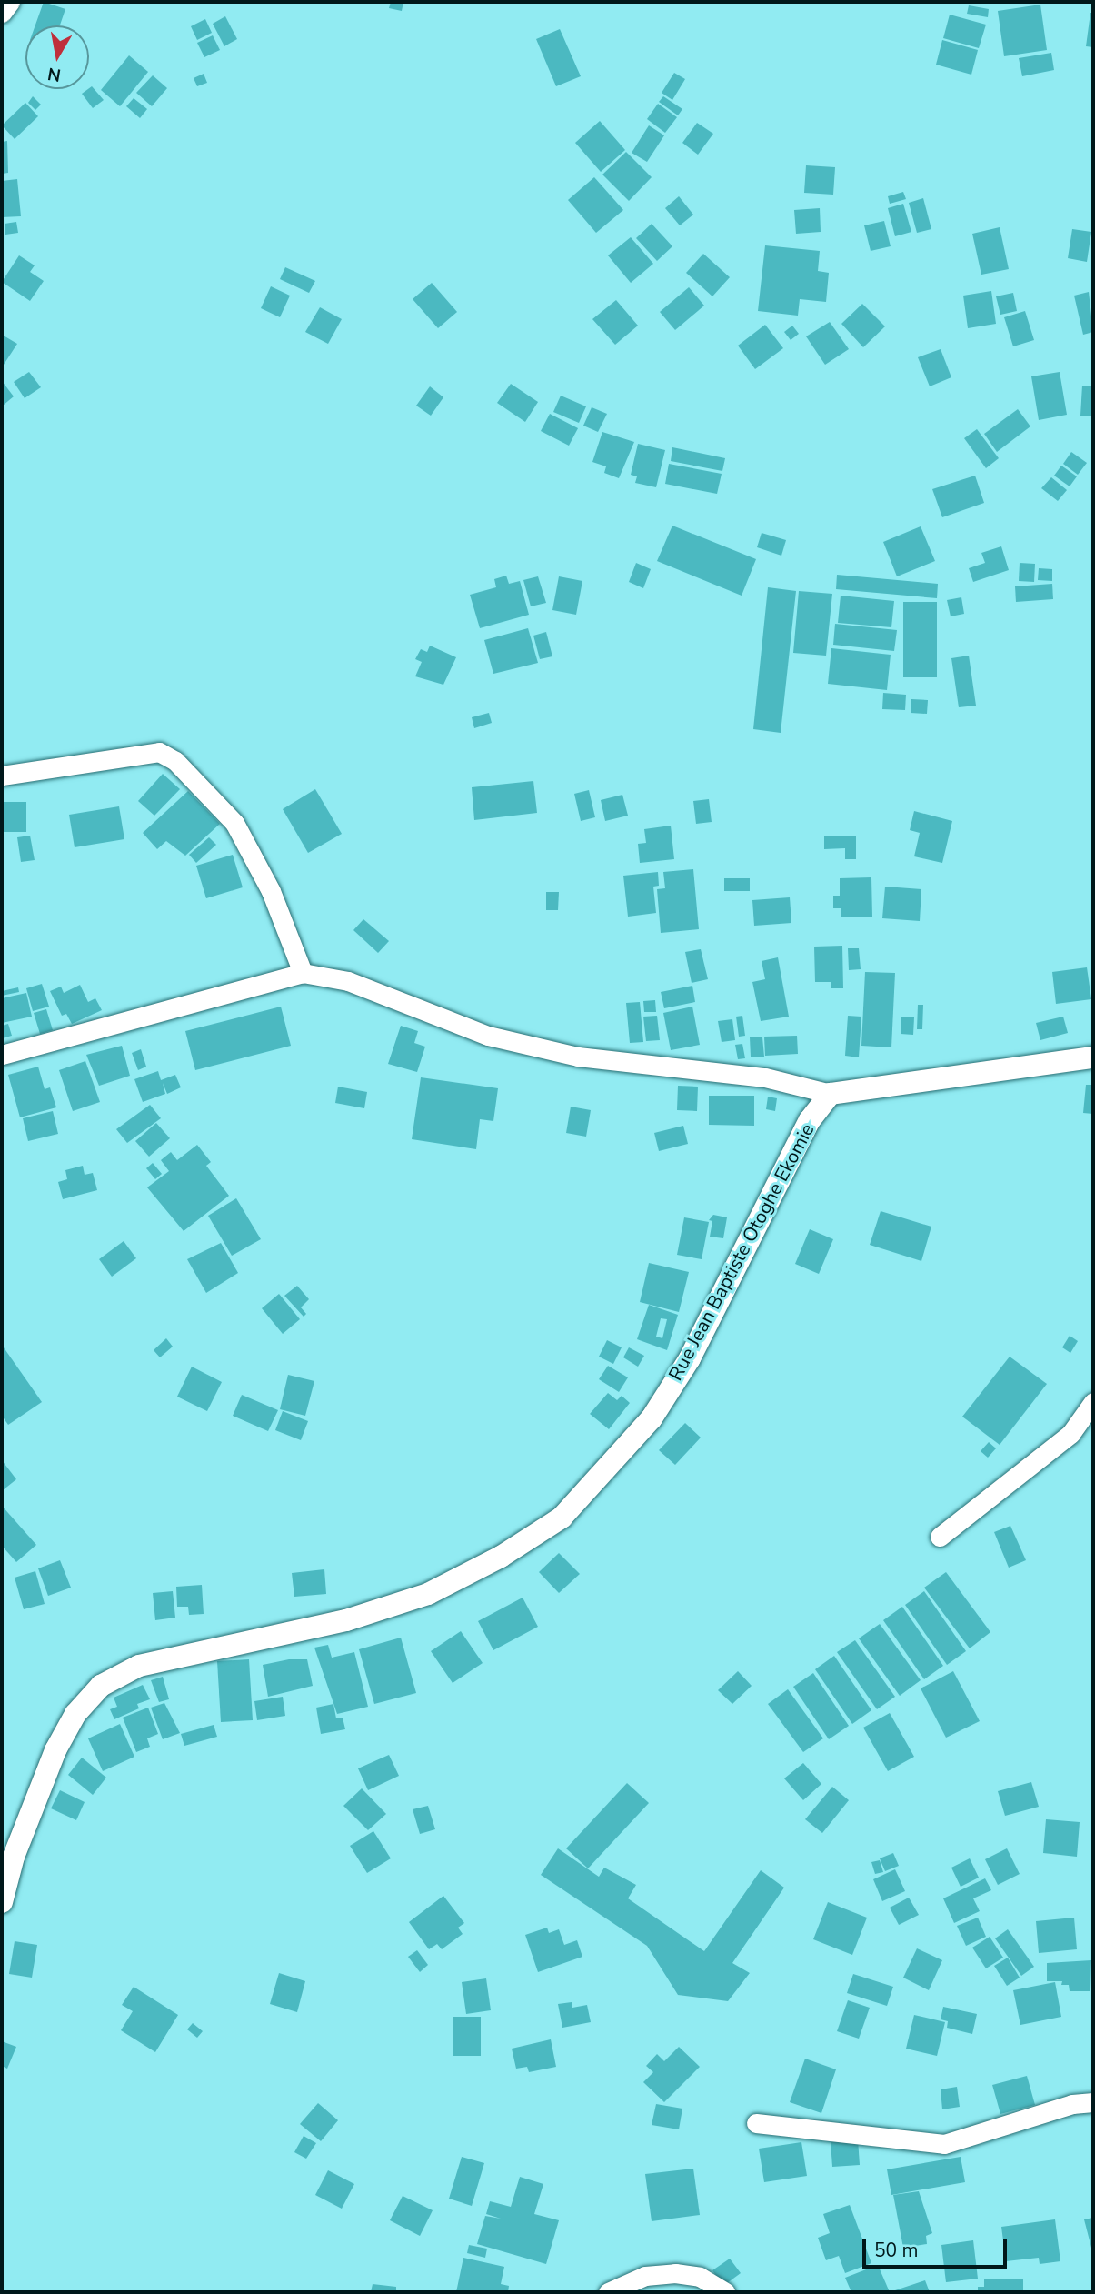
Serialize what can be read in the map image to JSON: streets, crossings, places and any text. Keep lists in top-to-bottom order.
{
  "streets": {
    "street": ["Rue Jean Baptiste Otoghe Ekomie"]
  },
  "scale_bar": "50 m",
  "north": "bottom"
}
